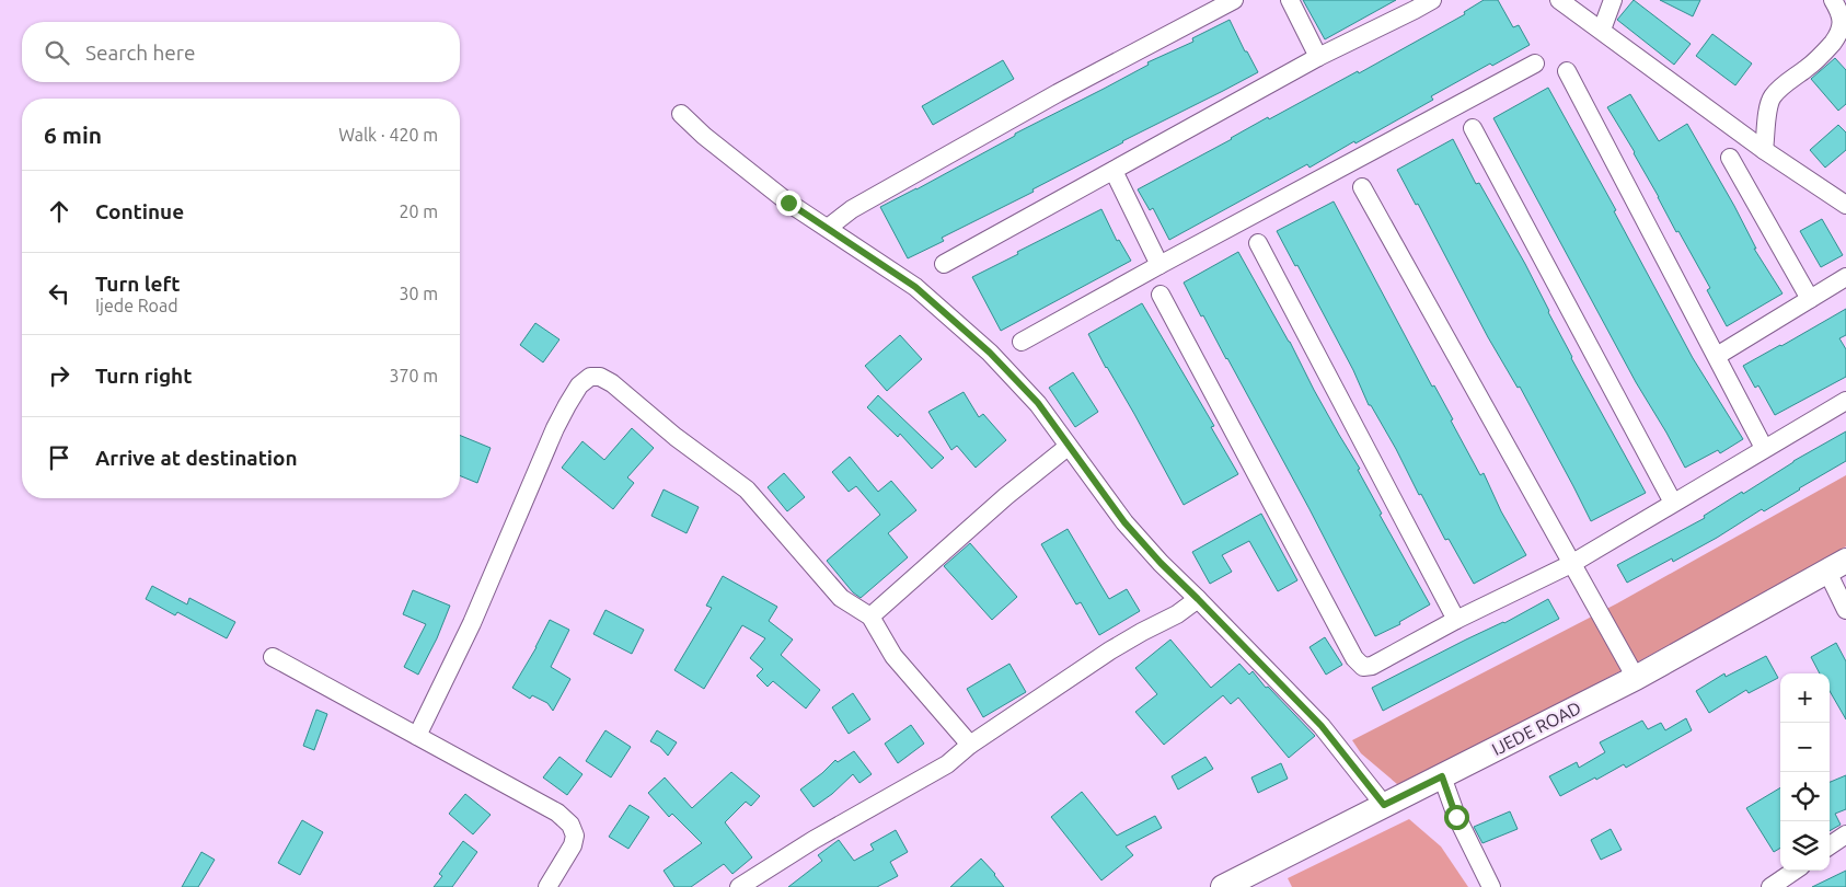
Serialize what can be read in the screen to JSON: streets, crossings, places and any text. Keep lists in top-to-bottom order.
{
  "streets": {
    "main road": ["IJEDE ROAD"]
  },
  "page": {
    "search": "Search here",
    "heading": ["6 min", "Walk · 420 m"],
    "list": [
      ["Continue", "20 m"],
      ["Turn left", "Ijede Road", "30 m"],
      ["Turn right", "370 m"],
      "Arrive at destination"
    ],
    "map_buttons": ["+", "−"]
  }
}
